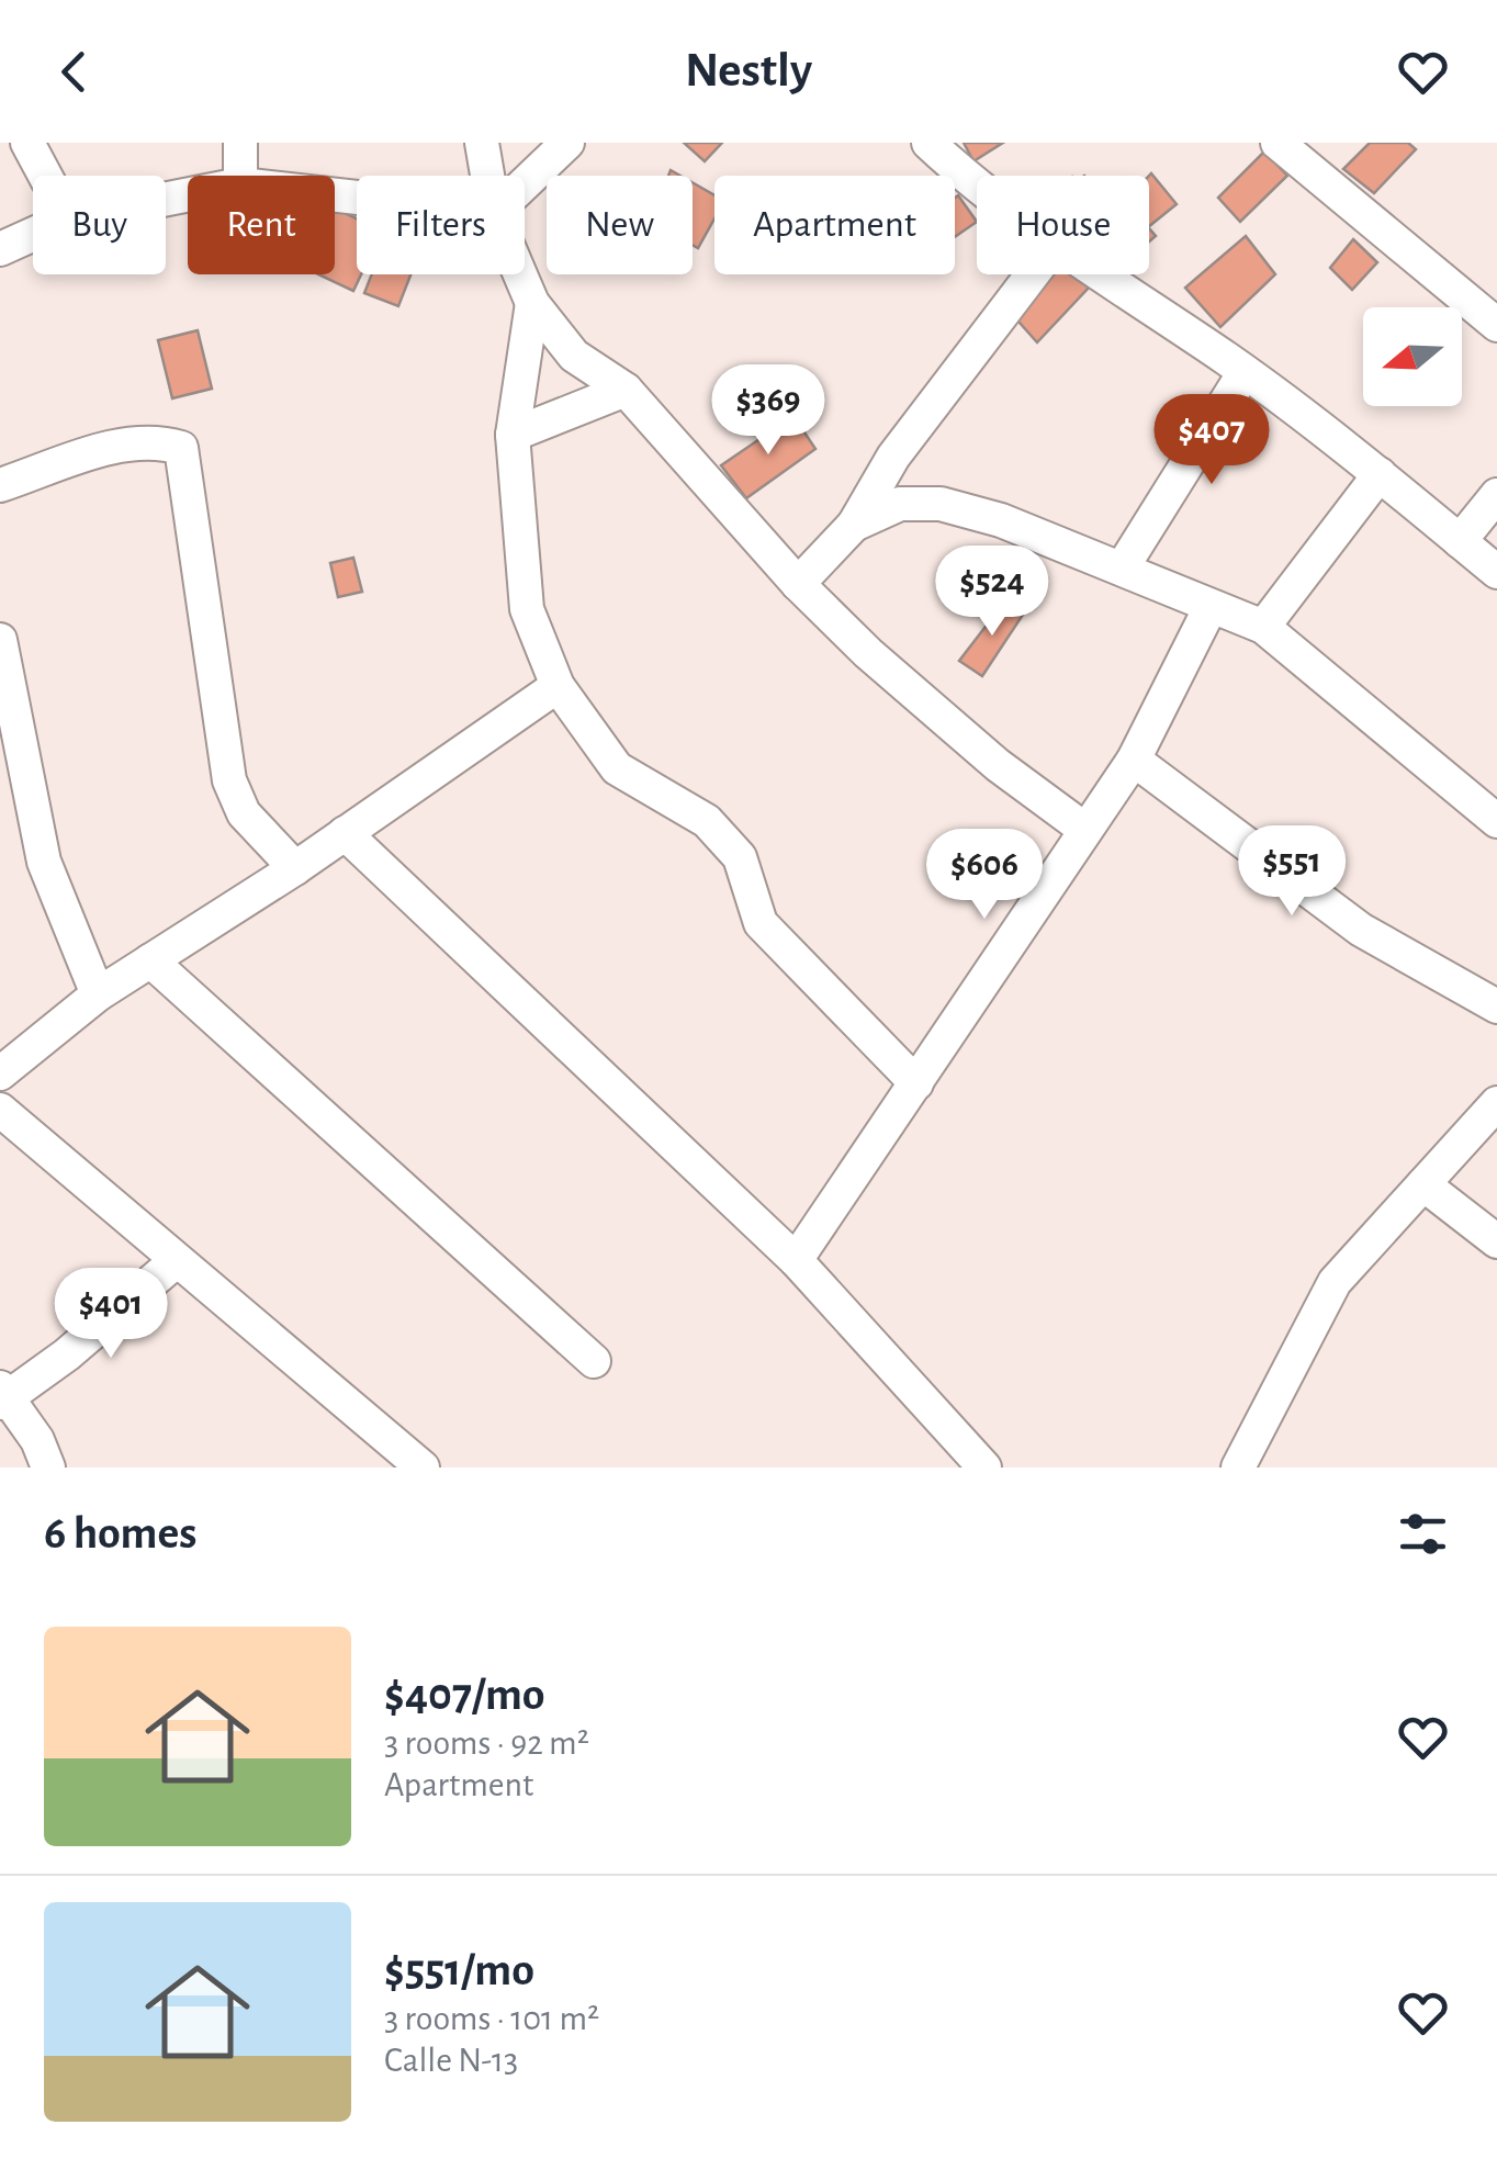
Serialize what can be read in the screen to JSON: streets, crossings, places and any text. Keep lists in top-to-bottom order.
{
  "north": "left",
  "page": {
    "header": "Nestly",
    "chip": [
      "Buy",
      "Rent",
      "Filters",
      "New",
      "Apartment",
      "House"
    ],
    "price": [
      "$369",
      "$407",
      "$524",
      "$551",
      "$606",
      "$401"
    ],
    "heading": "6 homes",
    "list": [
      {
        "name": "$407/mo",
        "note": "3 rooms · 92 m² · Apartment"
      },
      {
        "name": "$551/mo",
        "note": "3 rooms · 101 m² · Calle N-13"
      }
    ]
  }
}
